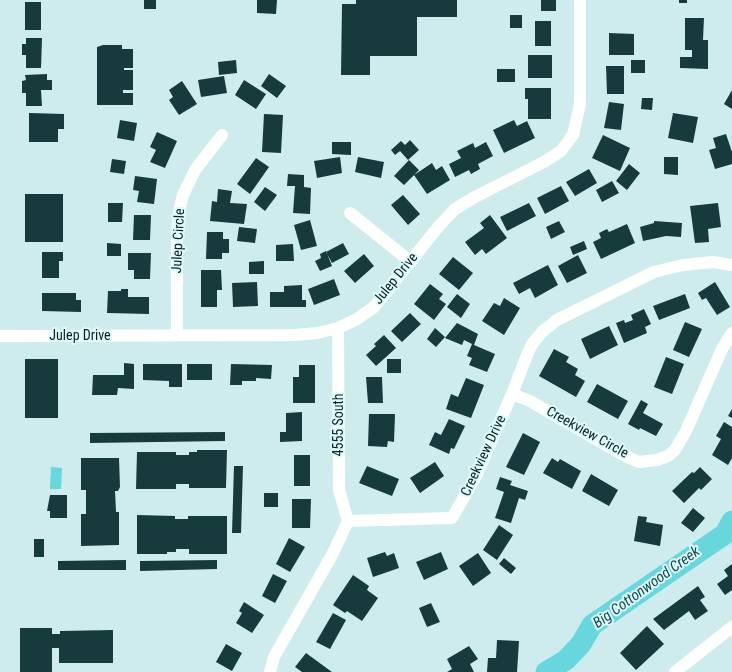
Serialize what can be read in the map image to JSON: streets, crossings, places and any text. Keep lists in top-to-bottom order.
{
  "streets": {
    "street": [
      "Julep Circle",
      "Julep Drive",
      "4555 South",
      "Creekview Circle",
      "Creekview Drive"
    ]
  },
  "crossings": [
    ["Julep Circle", "Julep Drive"],
    ["Julep Drive", "4555 South"],
    ["4555 South", "Creekview Drive"],
    ["Creekview Circle", "Creekview Drive"]
  ],
  "water": ["Big Cottonwood Creek"]
}
